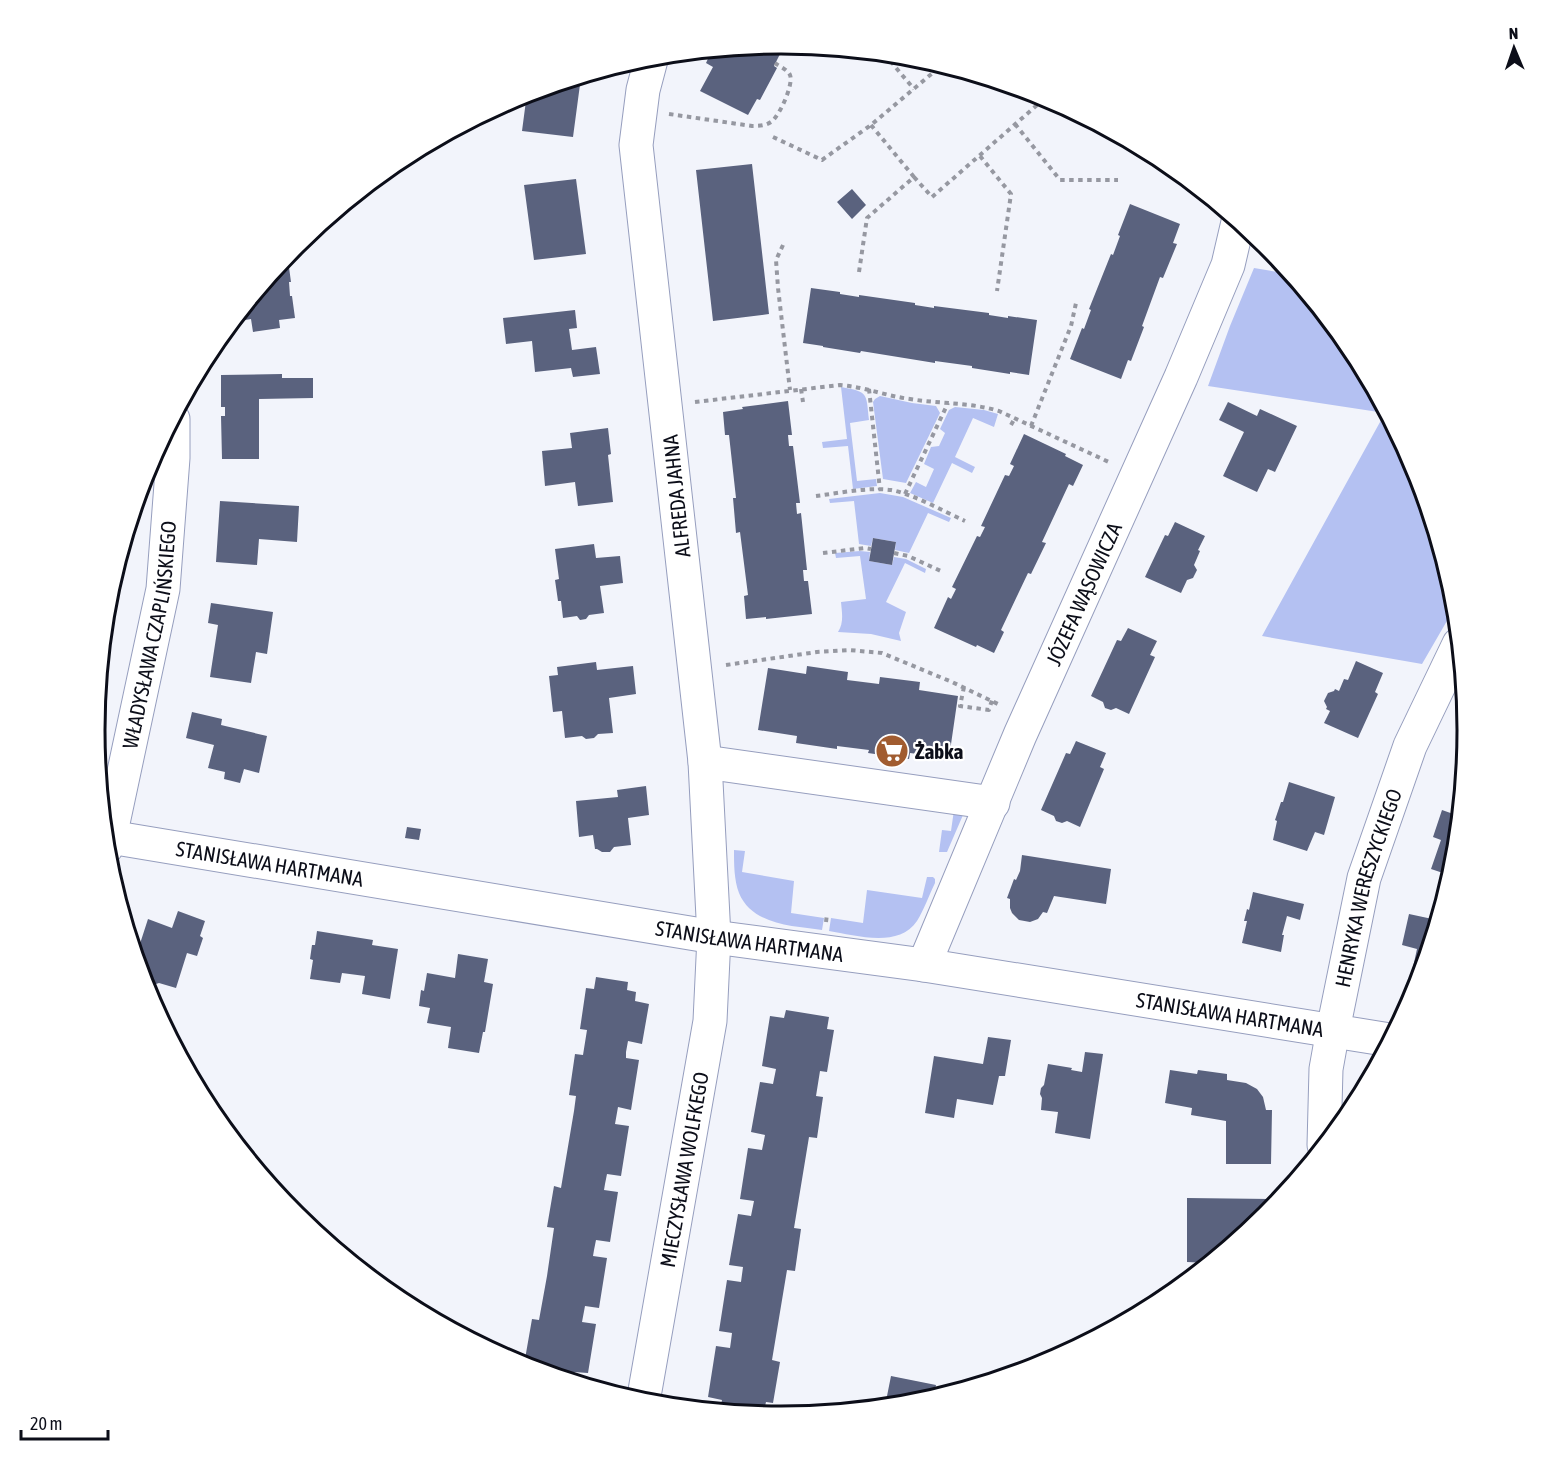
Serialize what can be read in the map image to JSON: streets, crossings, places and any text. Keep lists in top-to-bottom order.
{
  "streets": {
    "street": [
      "ALFREDA JAHNA",
      "JÓZEFA WĄSOWICZA",
      "WŁADYSŁAWA CZAPLIŃSKIEGO",
      "STANISŁAWA HARTMANA",
      "HENRYKA WERESZYCKIEGO",
      "MIECZYSŁAWA WOLFKEGO"
    ]
  },
  "crossings": [
    ["ALFREDA JAHNA", "STANISŁAWA HARTMANA"],
    ["ALFREDA JAHNA", "MIECZYSŁAWA WOLFKEGO"],
    ["JÓZEFA WĄSOWICZA", "STANISŁAWA HARTMANA"],
    ["STANISŁAWA HARTMANA", "HENRYKA WERESZYCKIEGO"],
    ["STANISŁAWA HARTMANA", "MIECZYSŁAWA WOLFKEGO"]
  ],
  "places": {
    "supermarket": ["Żabka"]
  },
  "scale_bar": "20 m",
  "north": "top"
}
